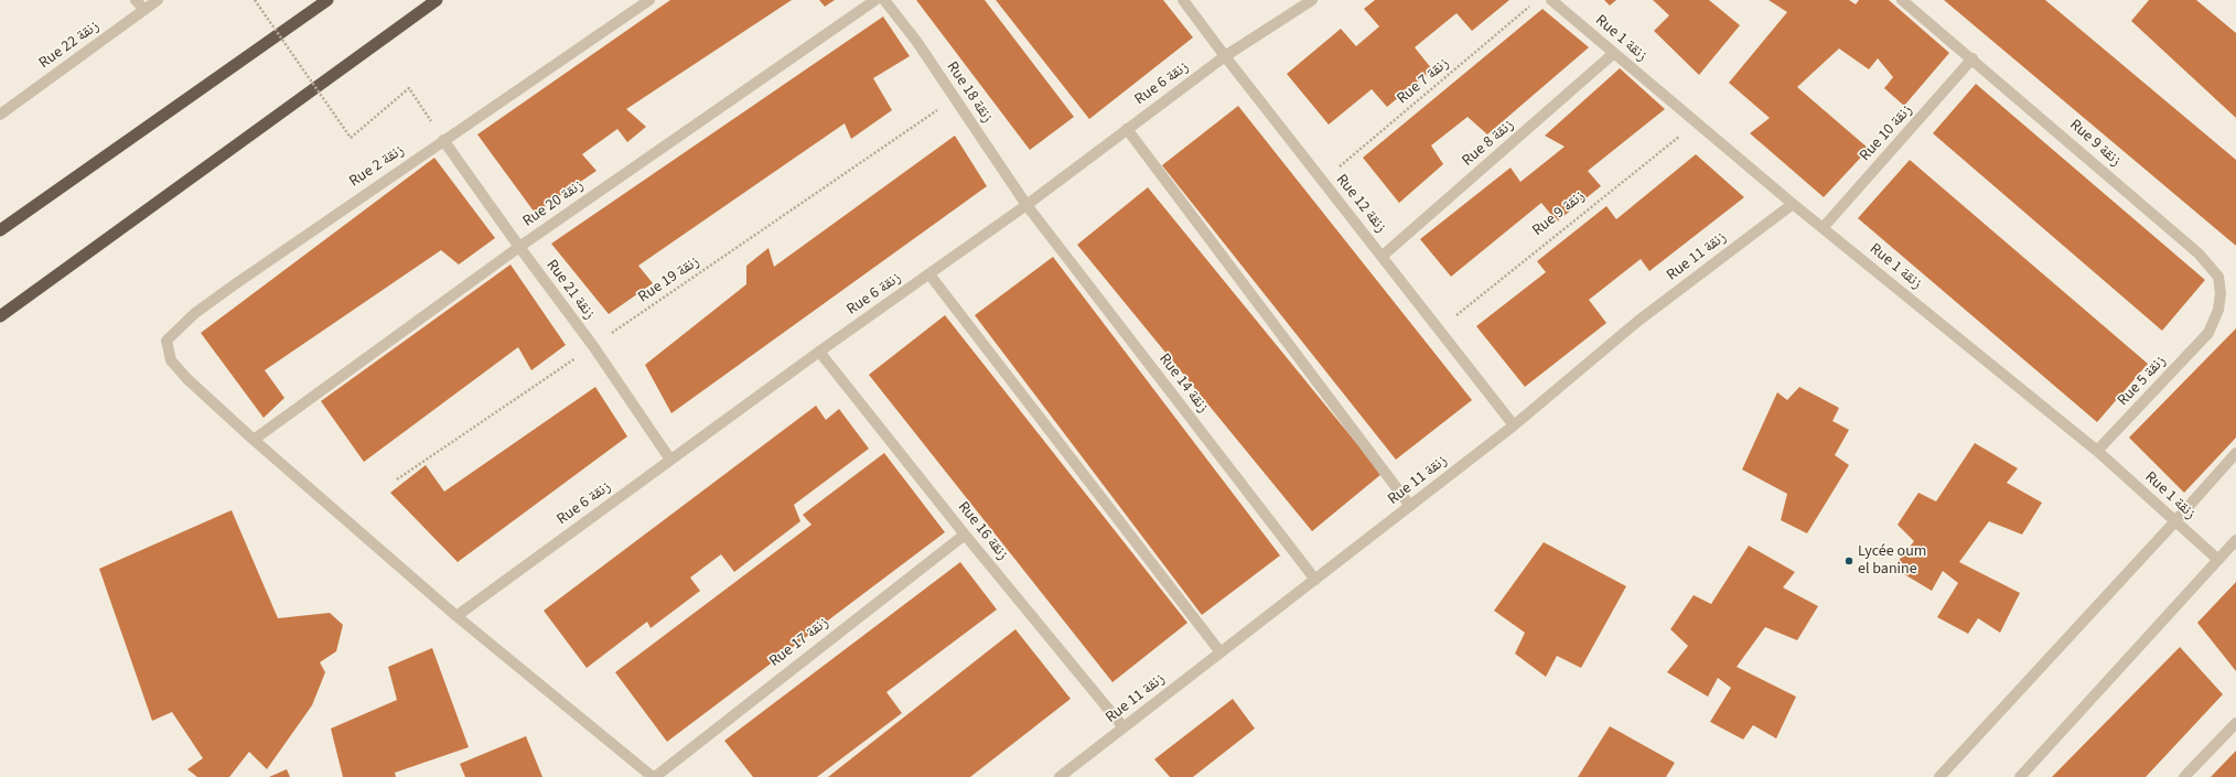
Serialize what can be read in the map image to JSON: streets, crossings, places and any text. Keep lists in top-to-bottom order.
{
  "streets": {
    "street": [
      "Rue 1 زنقة",
      "Rue 22 زنقة",
      "Rue 6 زنقة",
      "Rue 18 زنقة",
      "Rue 10 زنقة",
      "Rue 8 زنقة",
      "Rue 9 زنقة",
      "Rue 2 زنقة",
      "Rue 20 زنقة",
      "Rue 12 زنقة",
      "Rue 11 زنقة",
      "Rue 21 زنقة",
      "Rue 5 زنقة",
      "Rue 14 زنقة",
      "Rue 16 زنقة",
      "Rue 17 زنقة"
    ],
    "path": ["Rue 7 زنقة", "Rue 19 زنقة"]
  },
  "crossings": [
    ["Rue 1 زنقة", "Rue 10 زنقة"],
    ["Rue 1 زنقة", "Rue 8 زنقة"],
    ["Rue 1 زنقة", "Rue 9 زنقة"],
    ["Rue 1 زنقة", "Rue 11 زنقة"],
    ["Rue 1 زنقة", "Rue 5 زنقة"],
    ["Rue 7 زنقة", "Rue 12 زنقة"],
    ["Rue 6 زنقة", "Rue 18 زنقة"],
    ["Rue 6 زنقة", "Rue 2 زنقة"],
    ["Rue 6 زنقة", "Rue 12 زنقة"],
    ["Rue 6 زنقة", "Rue 21 زنقة"],
    ["Rue 6 زنقة", "Rue 14 زنقة"],
    ["Rue 6 زنقة", "Rue 16 زنقة"],
    ["Rue 18 زنقة", "Rue 19 زنقة"],
    ["Rue 18 زنقة", "Rue 14 زنقة"],
    ["Rue 10 زنقة", "Rue 9 زنقة"],
    ["Rue 8 زنقة", "Rue 12 زنقة"],
    ["Rue 9 زنقة", "Rue 12 زنقة"],
    ["Rue 9 زنقة", "Rue 5 زنقة"],
    ["Rue 2 زنقة", "Rue 20 زنقة"],
    ["Rue 2 زنقة", "Rue 21 زنقة"],
    ["Rue 2 زنقة", "Rue 17 زنقة"],
    ["Rue 20 زنقة", "Rue 21 زنقة"],
    ["Rue 12 زنقة", "Rue 11 زنقة"],
    ["Rue 11 زنقة", "Rue 14 زنقة"],
    ["Rue 11 زنقة", "Rue 16 زنقة"],
    ["Rue 19 زنقة", "Rue 21 زنقة"],
    ["Rue 16 زنقة", "Rue 17 زنقة"]
  ],
  "places": ["Lycée oum el banine"]
}
